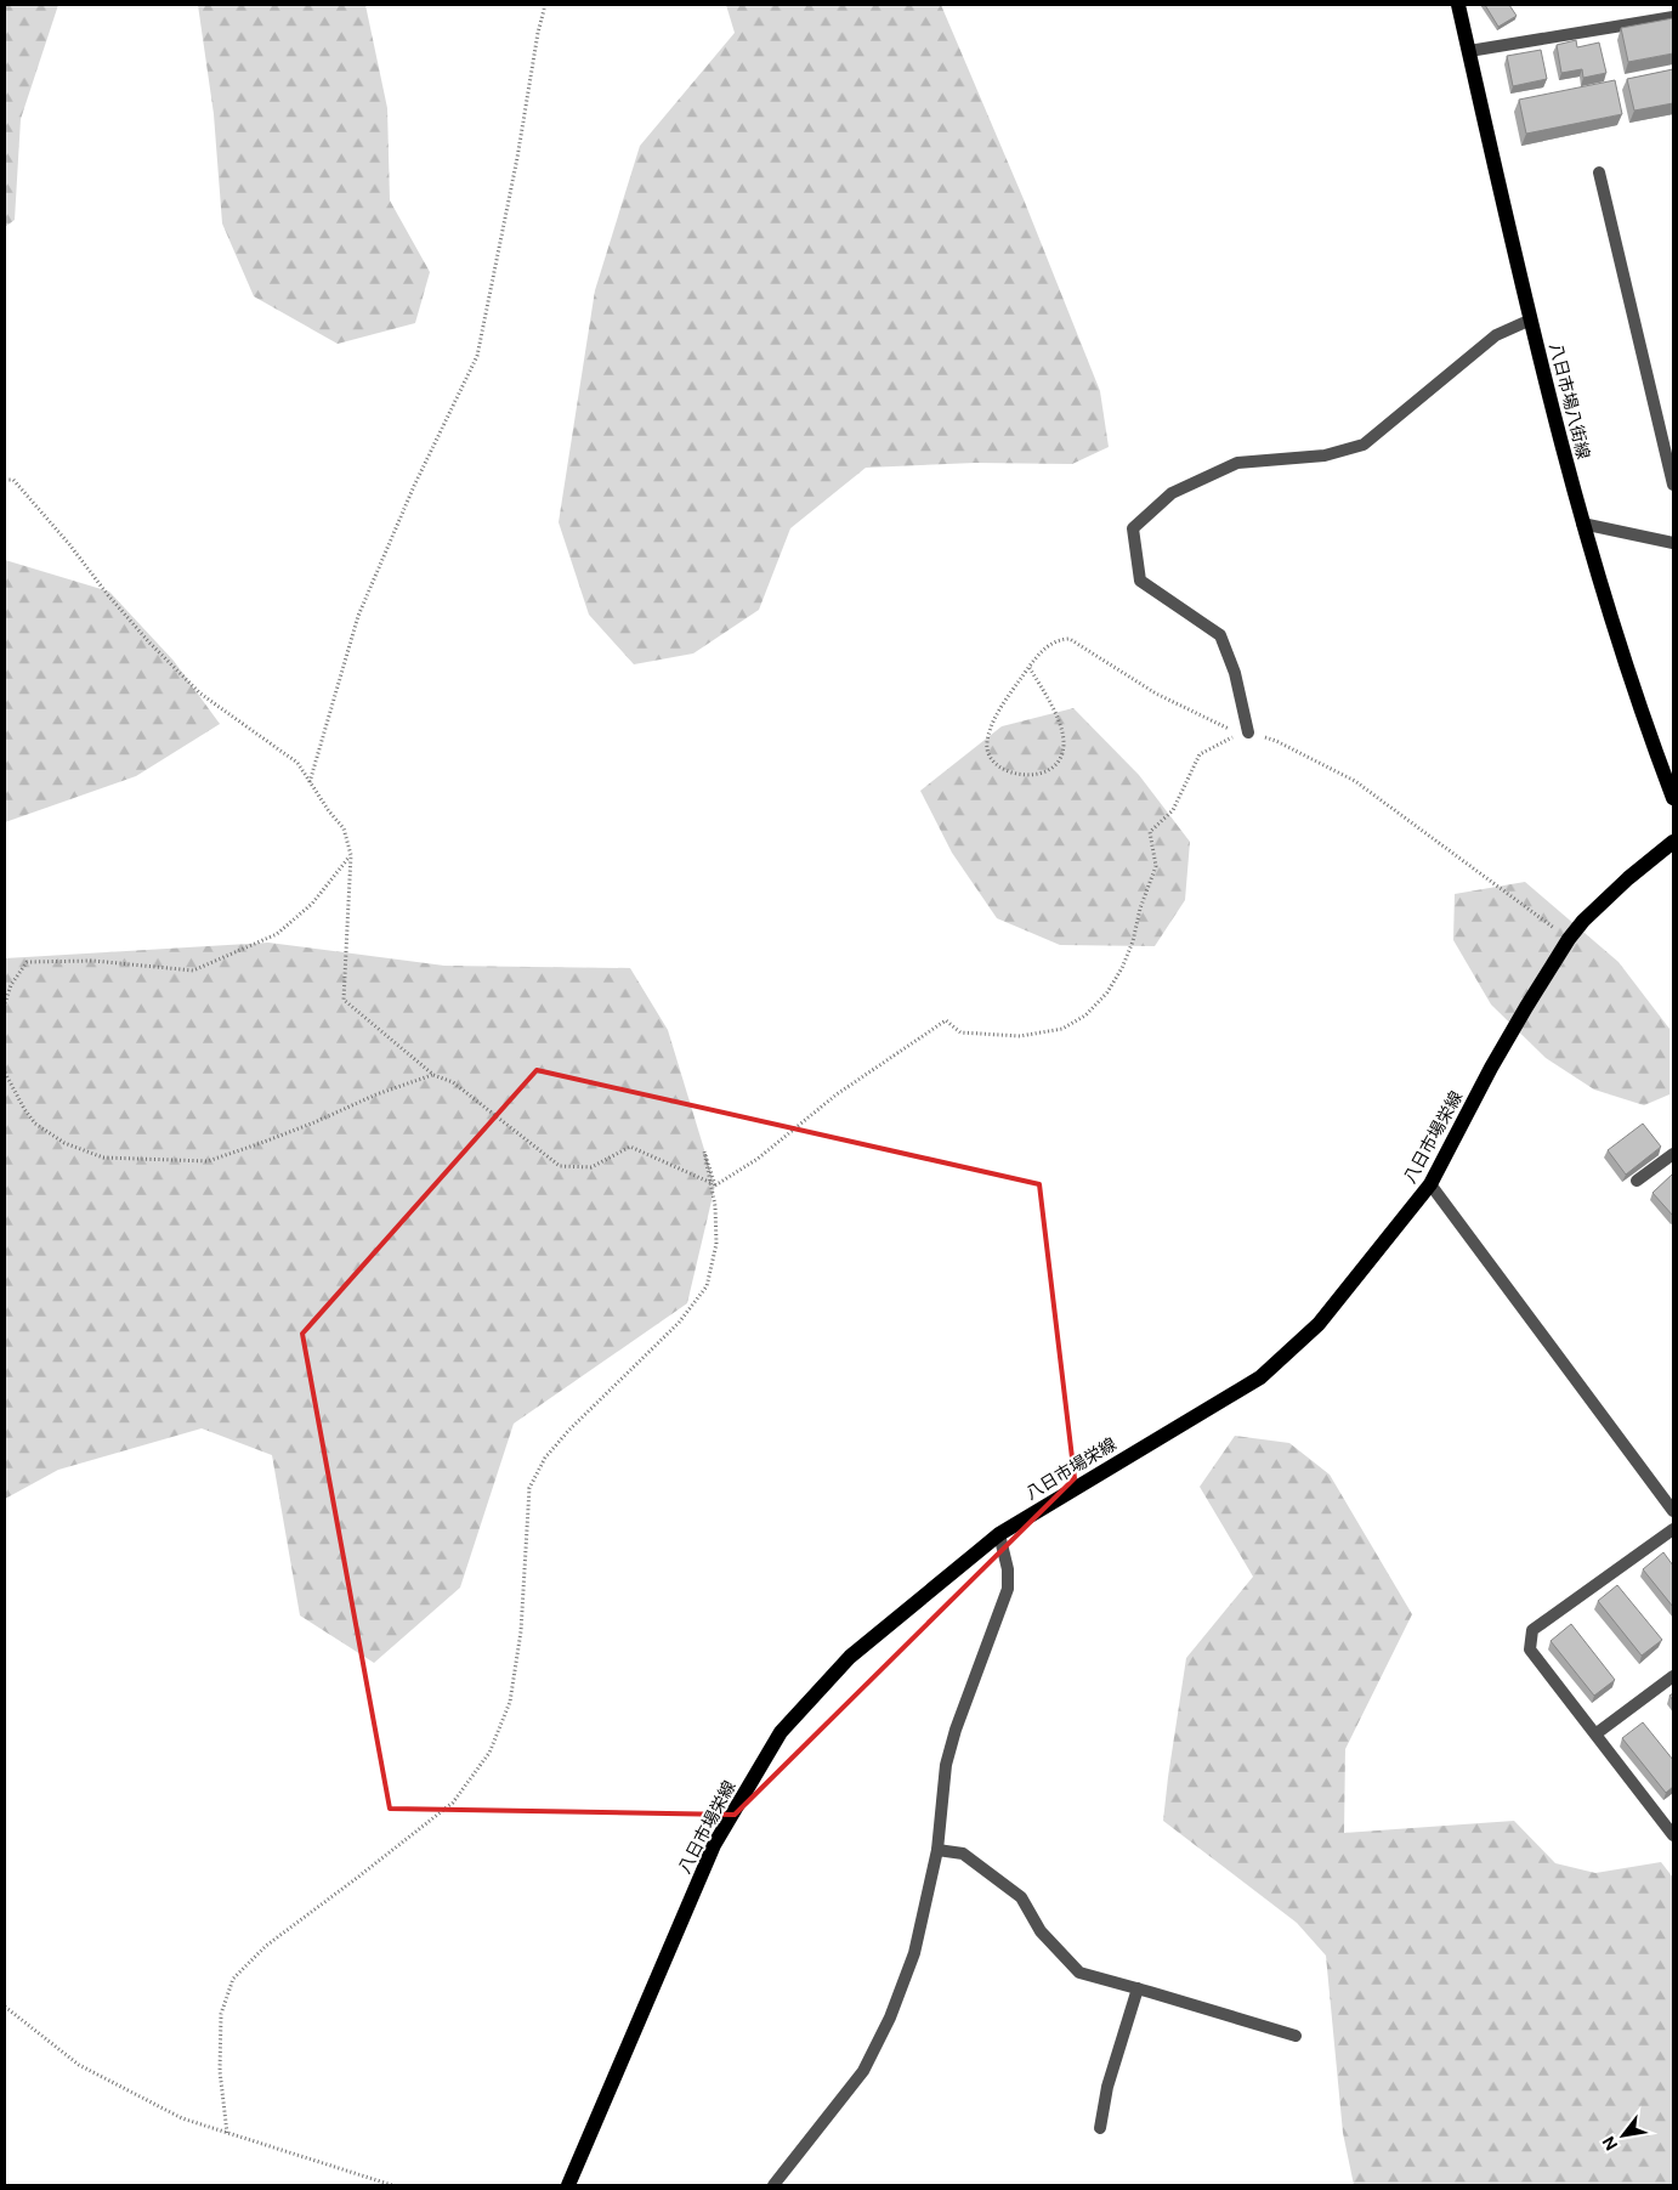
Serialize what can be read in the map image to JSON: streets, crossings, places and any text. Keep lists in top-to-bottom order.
{
  "streets": {
    "main road": ["八日市場八街線", "八日市場栄線"]
  },
  "north": "bottom left"
}
